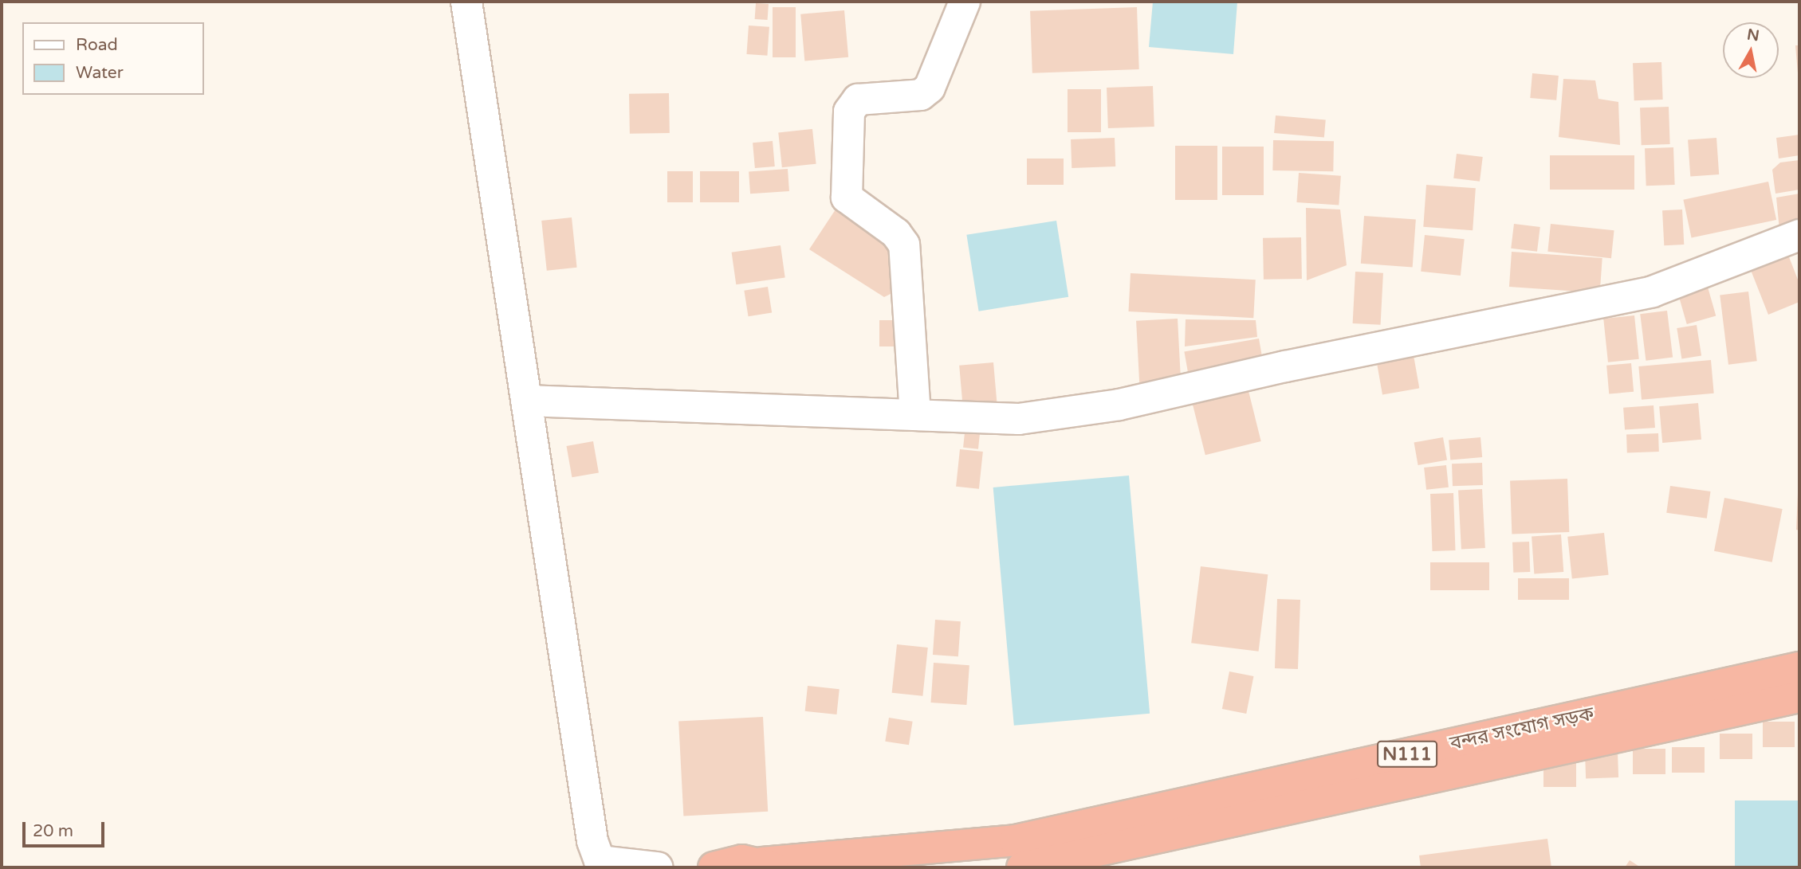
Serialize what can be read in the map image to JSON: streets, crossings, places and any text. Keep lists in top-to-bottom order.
{
  "streets": {
    "highway": ["বন্দর সংযোগ সড়ক", "N111"]
  },
  "crossings": [
    ["বন্দর সংযোগ সড়ক", "N111"]
  ],
  "legend": ["Road", "Water"],
  "scale_bar": "20 m",
  "north": "top"
}
